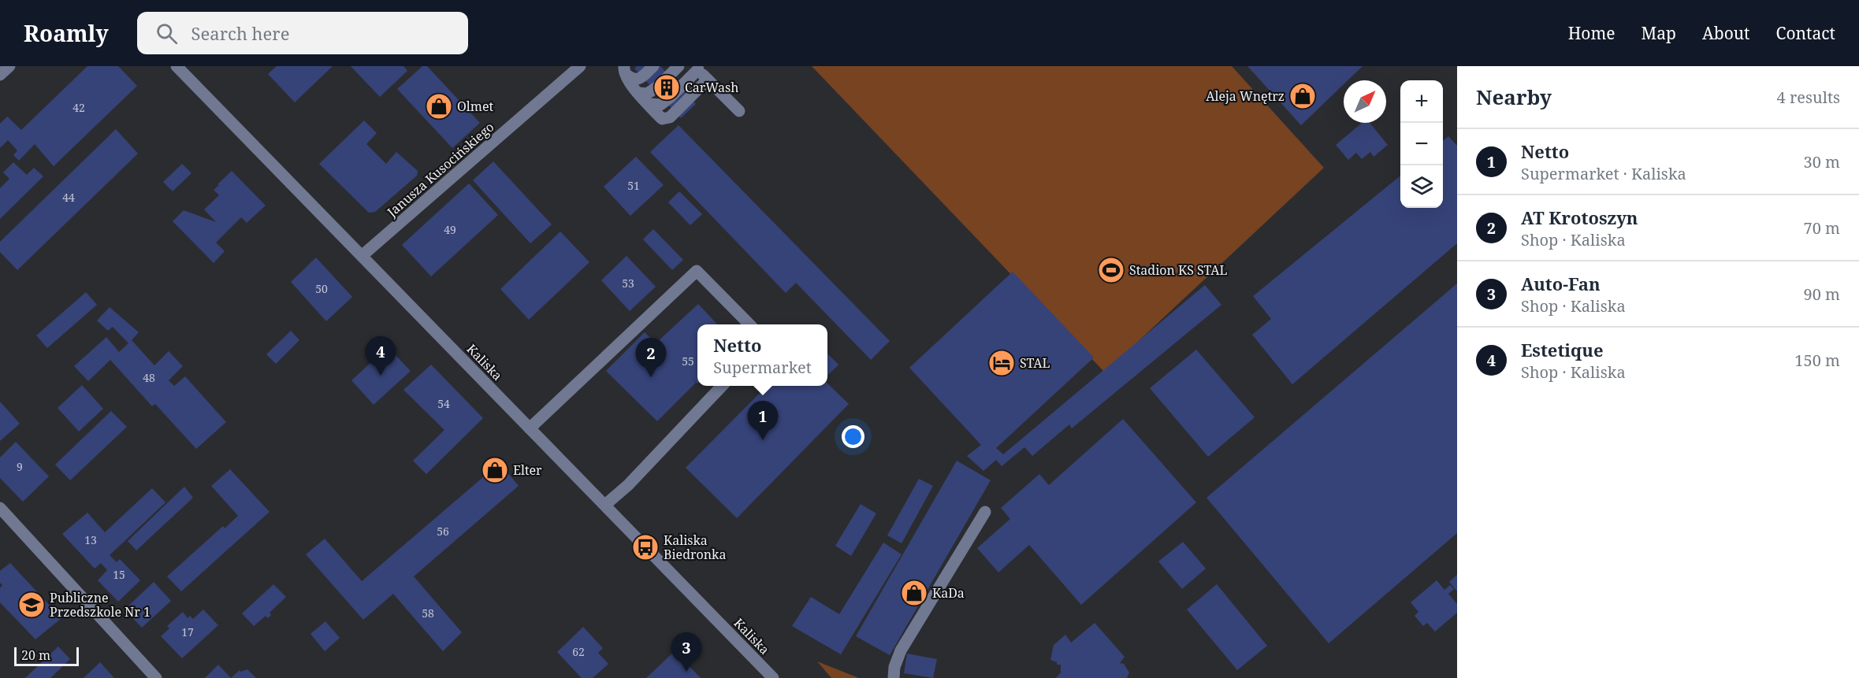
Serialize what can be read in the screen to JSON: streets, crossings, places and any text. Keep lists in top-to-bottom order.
{
  "streets": {
    "street": ["Janusza Kusocińskiego", "Kaliska"]
  },
  "crossings": [
    ["Janusza Kusocińskiego", "Kaliska"]
  ],
  "places": {
    "building": ["CarWash"],
    "shop": [
      "Aleja Wnętrz",
      "Olmet",
      "Elter",
      "KaDa"
    ],
    "sports": ["Stadion KS STAL"],
    "hotel": ["STAL"],
    "bus stop": ["Kaliska Biedronka"],
    "school or university": ["Publiczne Przedszkole Nr 1"]
  },
  "house_numbers": [
    "42",
    "51",
    "44",
    "49",
    "53",
    "50",
    "55",
    "48",
    "54",
    "9",
    "56",
    "13",
    "15",
    "58",
    "17",
    "62"
  ],
  "scale_bar": "20 m",
  "north": "top right",
  "page": {
    "header": "Roamly",
    "search": "Search here",
    "nav": [
      "Home",
      "Map",
      "About",
      "Contact"
    ],
    "heading": ["Nearby", "4 results"],
    "map_buttons": ["+", "−"],
    "list": [
      {
        "mark": "1",
        "name": "Netto",
        "note": "Supermarket · Kaliska",
        "value": "30 m"
      },
      {
        "mark": "2",
        "name": "AT Krotoszyn",
        "note": "Shop · Kaliska",
        "value": "70 m"
      },
      {
        "mark": "3",
        "name": "Auto-Fan",
        "note": "Shop · Kaliska",
        "value": "90 m"
      },
      {
        "mark": "4",
        "name": "Estetique",
        "note": "Shop · Kaliska",
        "value": "150 m"
      }
    ],
    "popup": ["Netto", "Supermarket"],
    "pins": [
      "4",
      "2",
      "1",
      "3"
    ],
    "scale": "20 m"
  }
}
